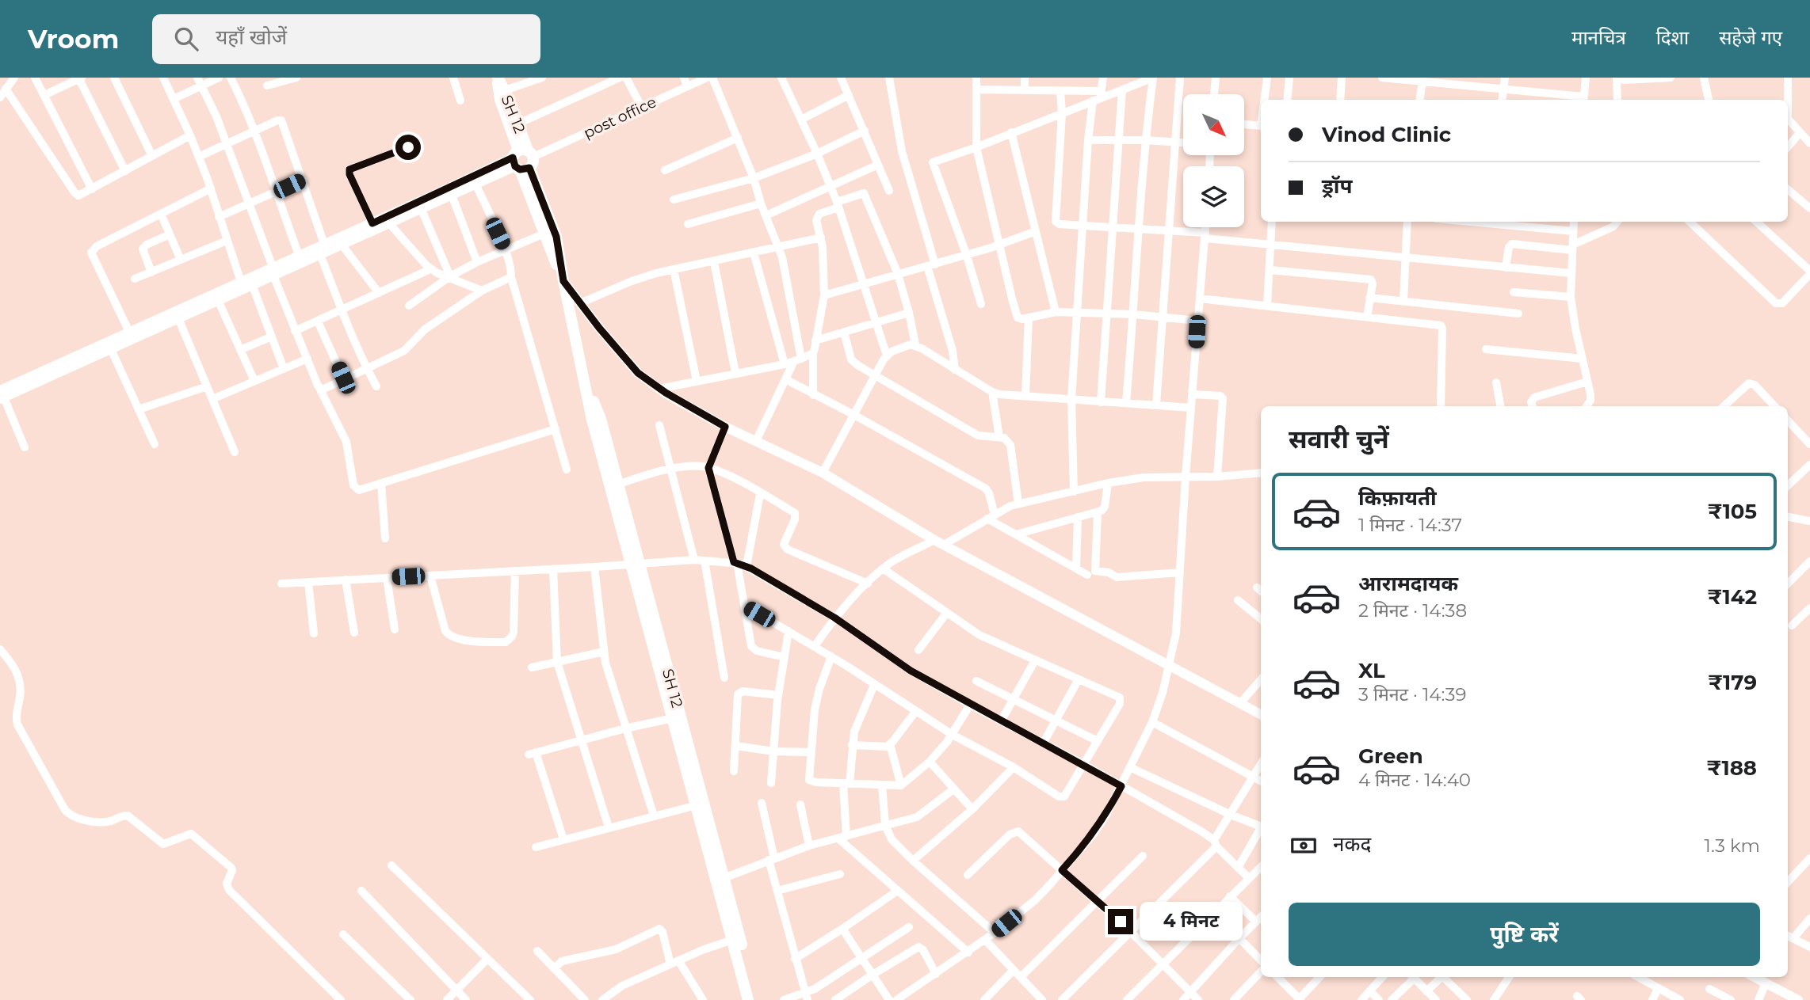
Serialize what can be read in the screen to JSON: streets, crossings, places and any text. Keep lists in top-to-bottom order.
{
  "streets": {
    "highway": ["SH 12"],
    "street": ["post office"]
  },
  "crossings": [
    ["SH 12", "post office"]
  ],
  "north": "bottom right",
  "page": {
    "header": "Vroom",
    "search": "यहाँ खोजें",
    "nav": ["मानचित्र", "दिशा", "सहेजे गए"],
    "banner": ["Vinod Clinic", "ड्रॉप"],
    "heading": "सवारी चुनें",
    "list": [
      {
        "name": "किफ़ायती",
        "note": "1 मिनट · 14:37",
        "value": "₹105"
      },
      {
        "name": "आरामदायक",
        "note": "2 मिनट · 14:38",
        "value": "₹142"
      },
      {
        "name": "XL",
        "note": "3 मिनट · 14:39",
        "value": "₹179"
      },
      {
        "name": "Green",
        "note": "4 मिनट · 14:40",
        "value": "₹188"
      }
    ],
    "pay": ["नकद", "1.3 km"],
    "buttons": "पुष्टि करें",
    "bubble": "4 मिनट"
  }
}
